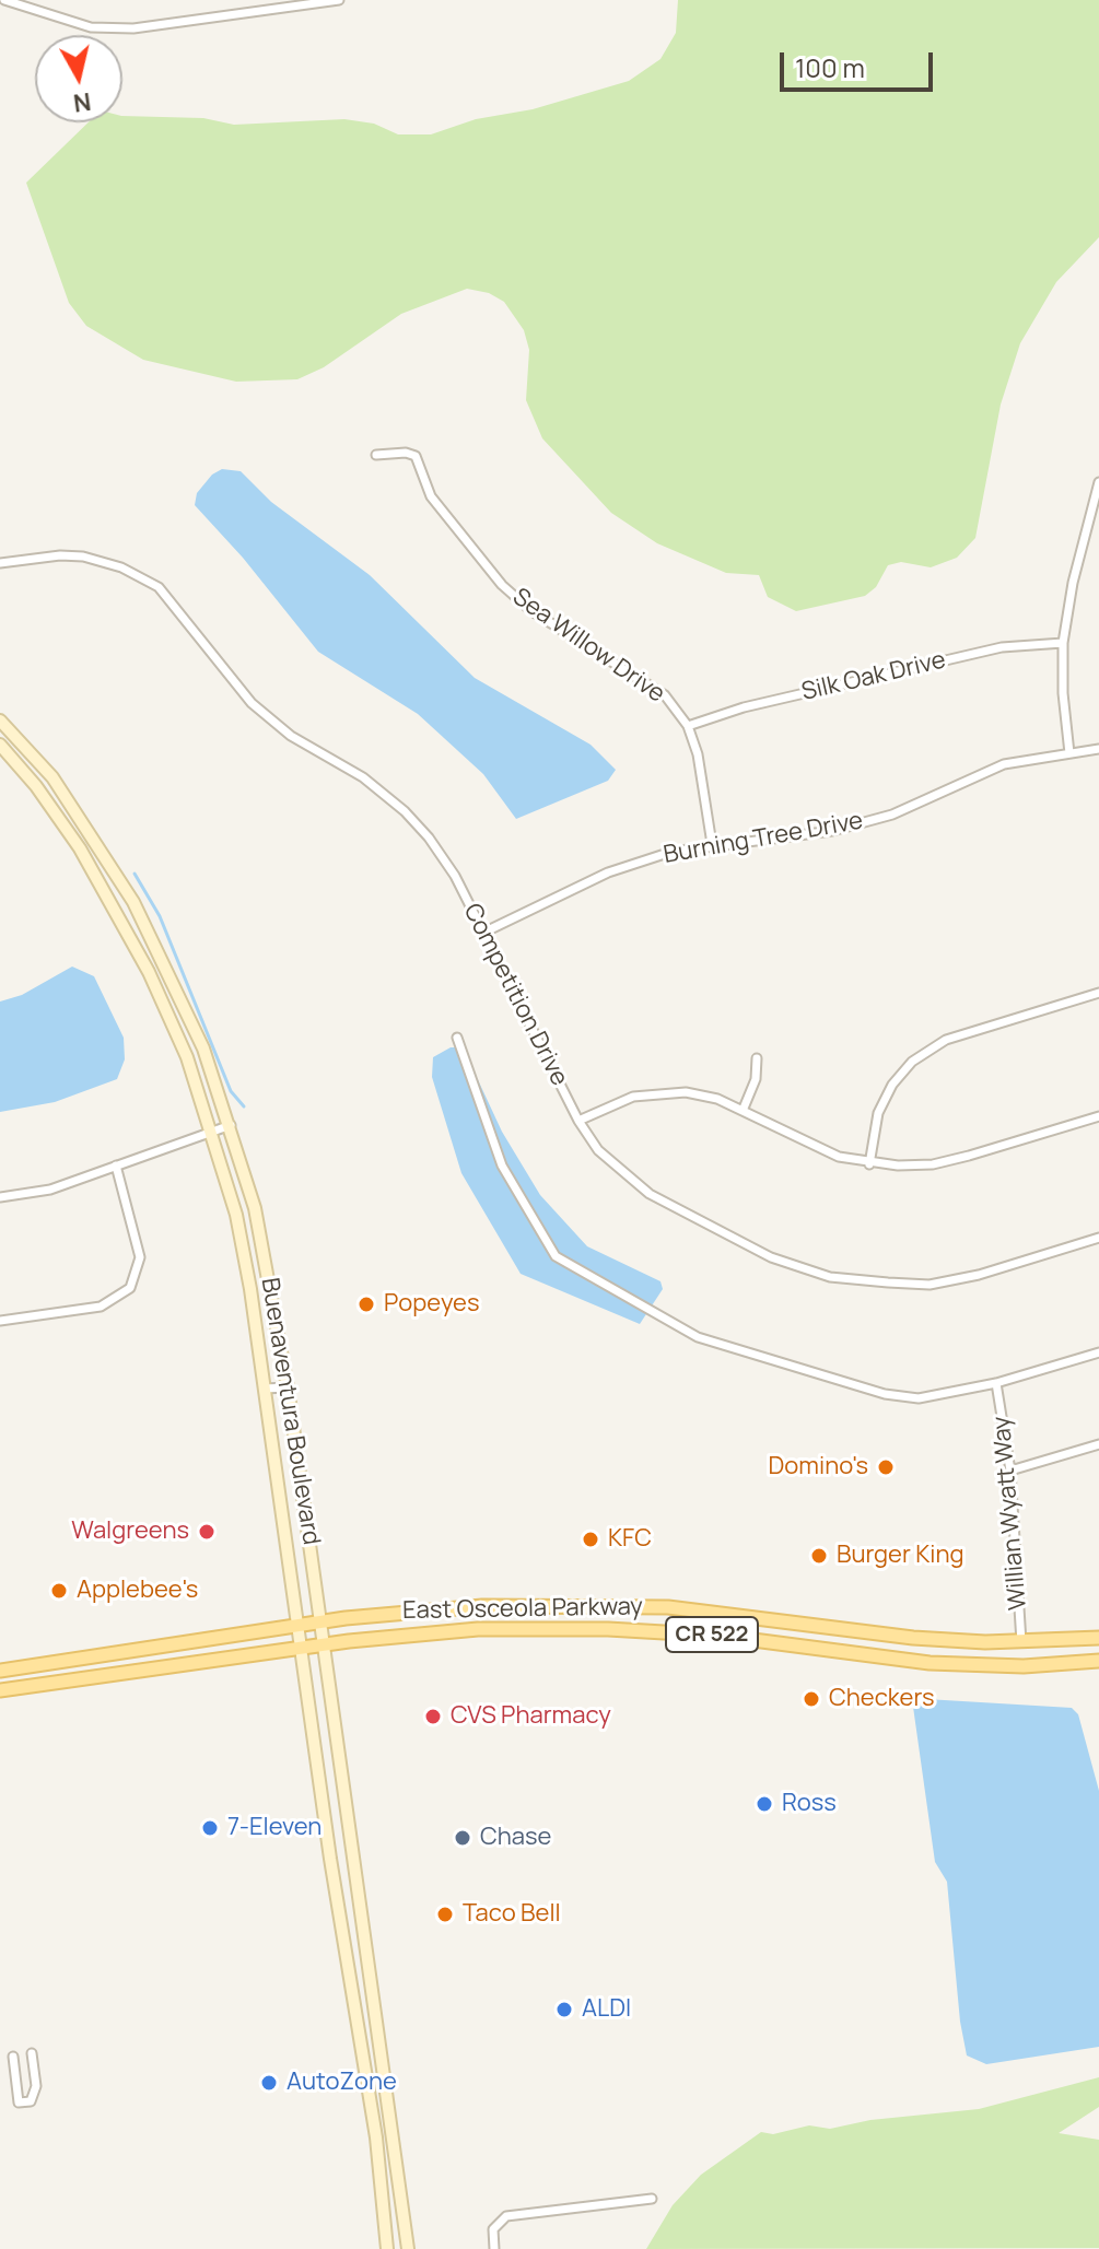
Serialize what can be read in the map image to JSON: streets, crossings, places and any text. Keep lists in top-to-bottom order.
{
  "streets": {
    "main road": ["Buenaventura Boulevard", "East Osceola Parkway", "CR 522"],
    "street": [
      "Sea Willow Drive",
      "Silk Oak Drive",
      "Burning Tree Drive",
      "Competition Drive",
      "Willian Wyatt Way"
    ]
  },
  "crossings": [
    ["Sea Willow Drive", "Silk Oak Drive"],
    ["Sea Willow Drive", "Burning Tree Drive"],
    ["Burning Tree Drive", "Competition Drive"],
    ["Buenaventura Boulevard", "East Osceola Parkway"],
    ["Willian Wyatt Way", "East Osceola Parkway"]
  ],
  "places": [
    "Popeyes",
    "Domino's",
    "Walgreens",
    "KFC",
    "Burger King",
    "Applebee's",
    "Checkers",
    "CVS Pharmacy",
    "Ross",
    "7-Eleven",
    "Chase",
    "Taco Bell",
    "ALDI",
    "AutoZone"
  ],
  "scale_bar": "100 m",
  "north": "bottom"
}
